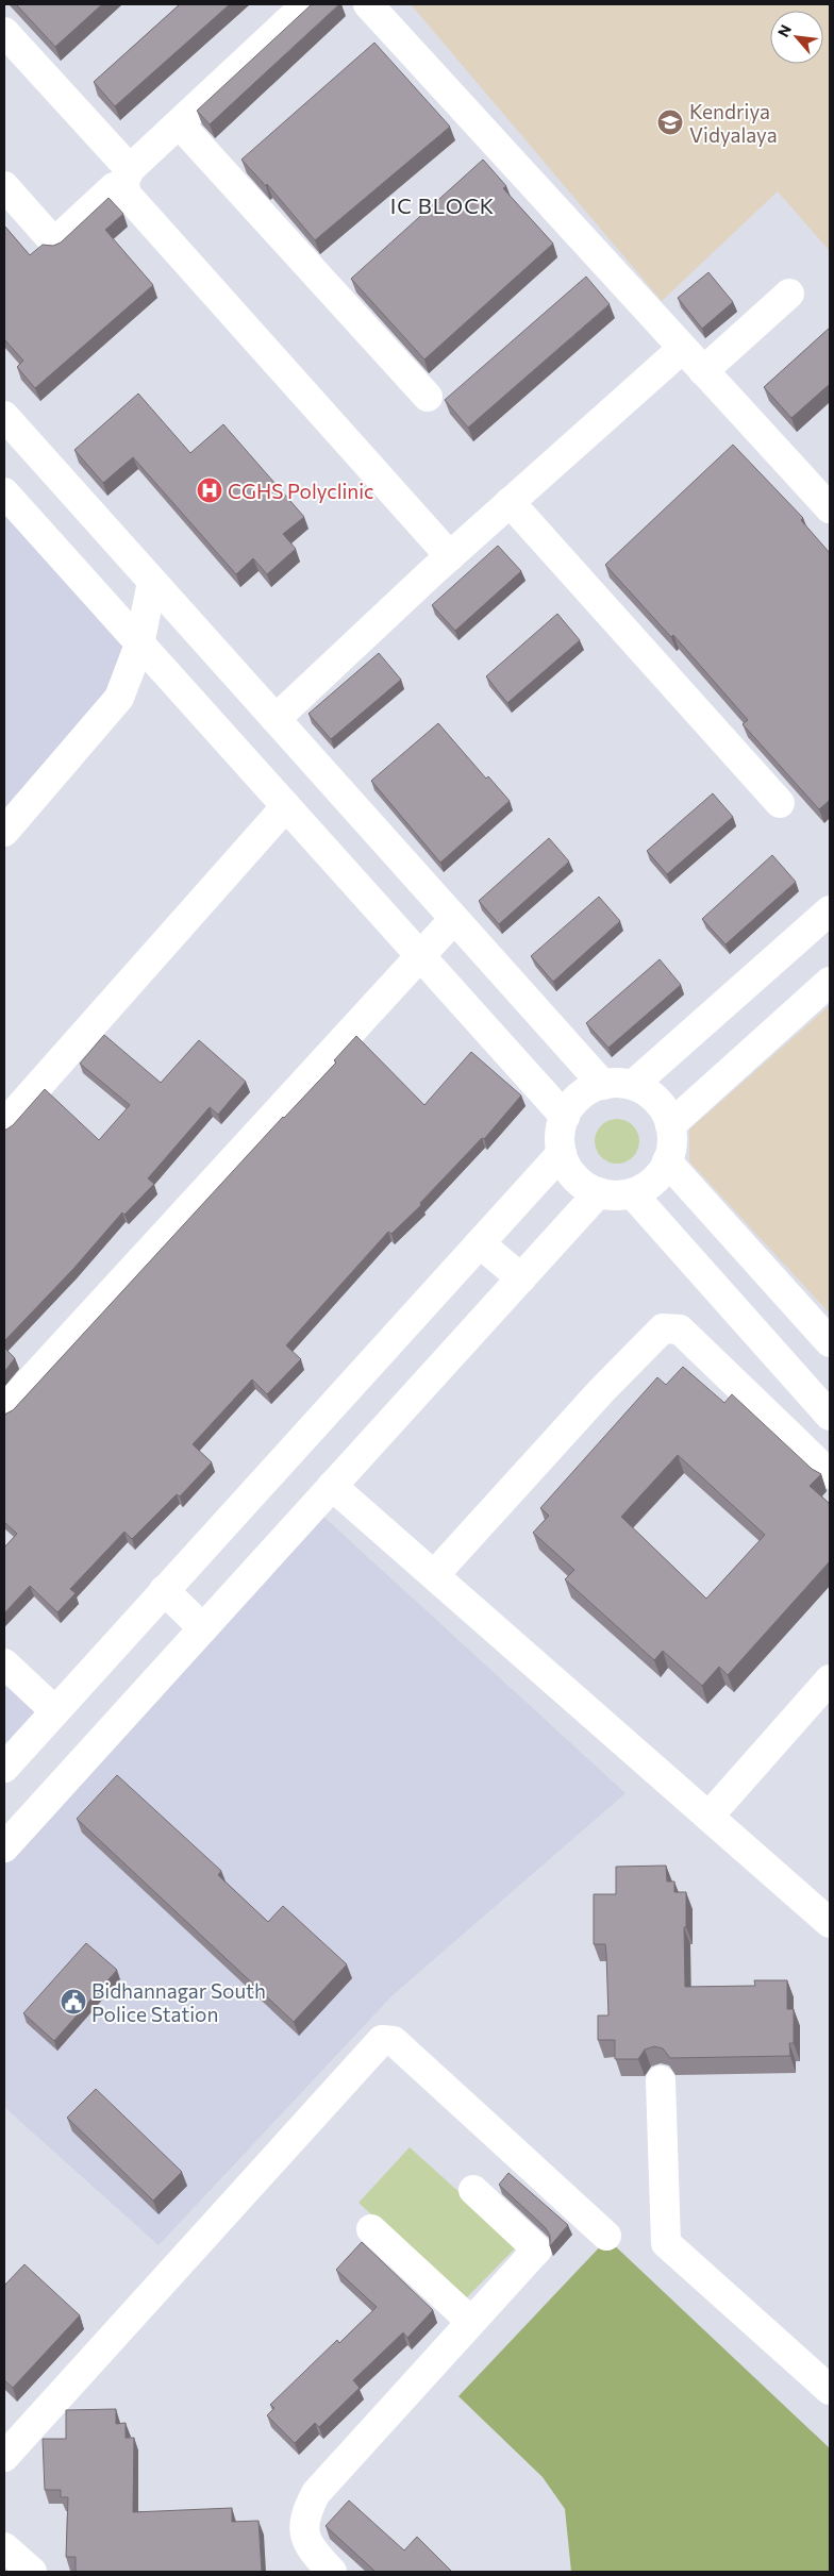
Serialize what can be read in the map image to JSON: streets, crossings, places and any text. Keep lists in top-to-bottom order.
{
  "districts": ["IC BLOCK"],
  "places": {
    "school or university": ["Kendriya Vidyalaya"],
    "hospital": ["CGHS Polyclinic"],
    "public building": ["Bidhannagar South Police Station"]
  },
  "north": "top left"
}
